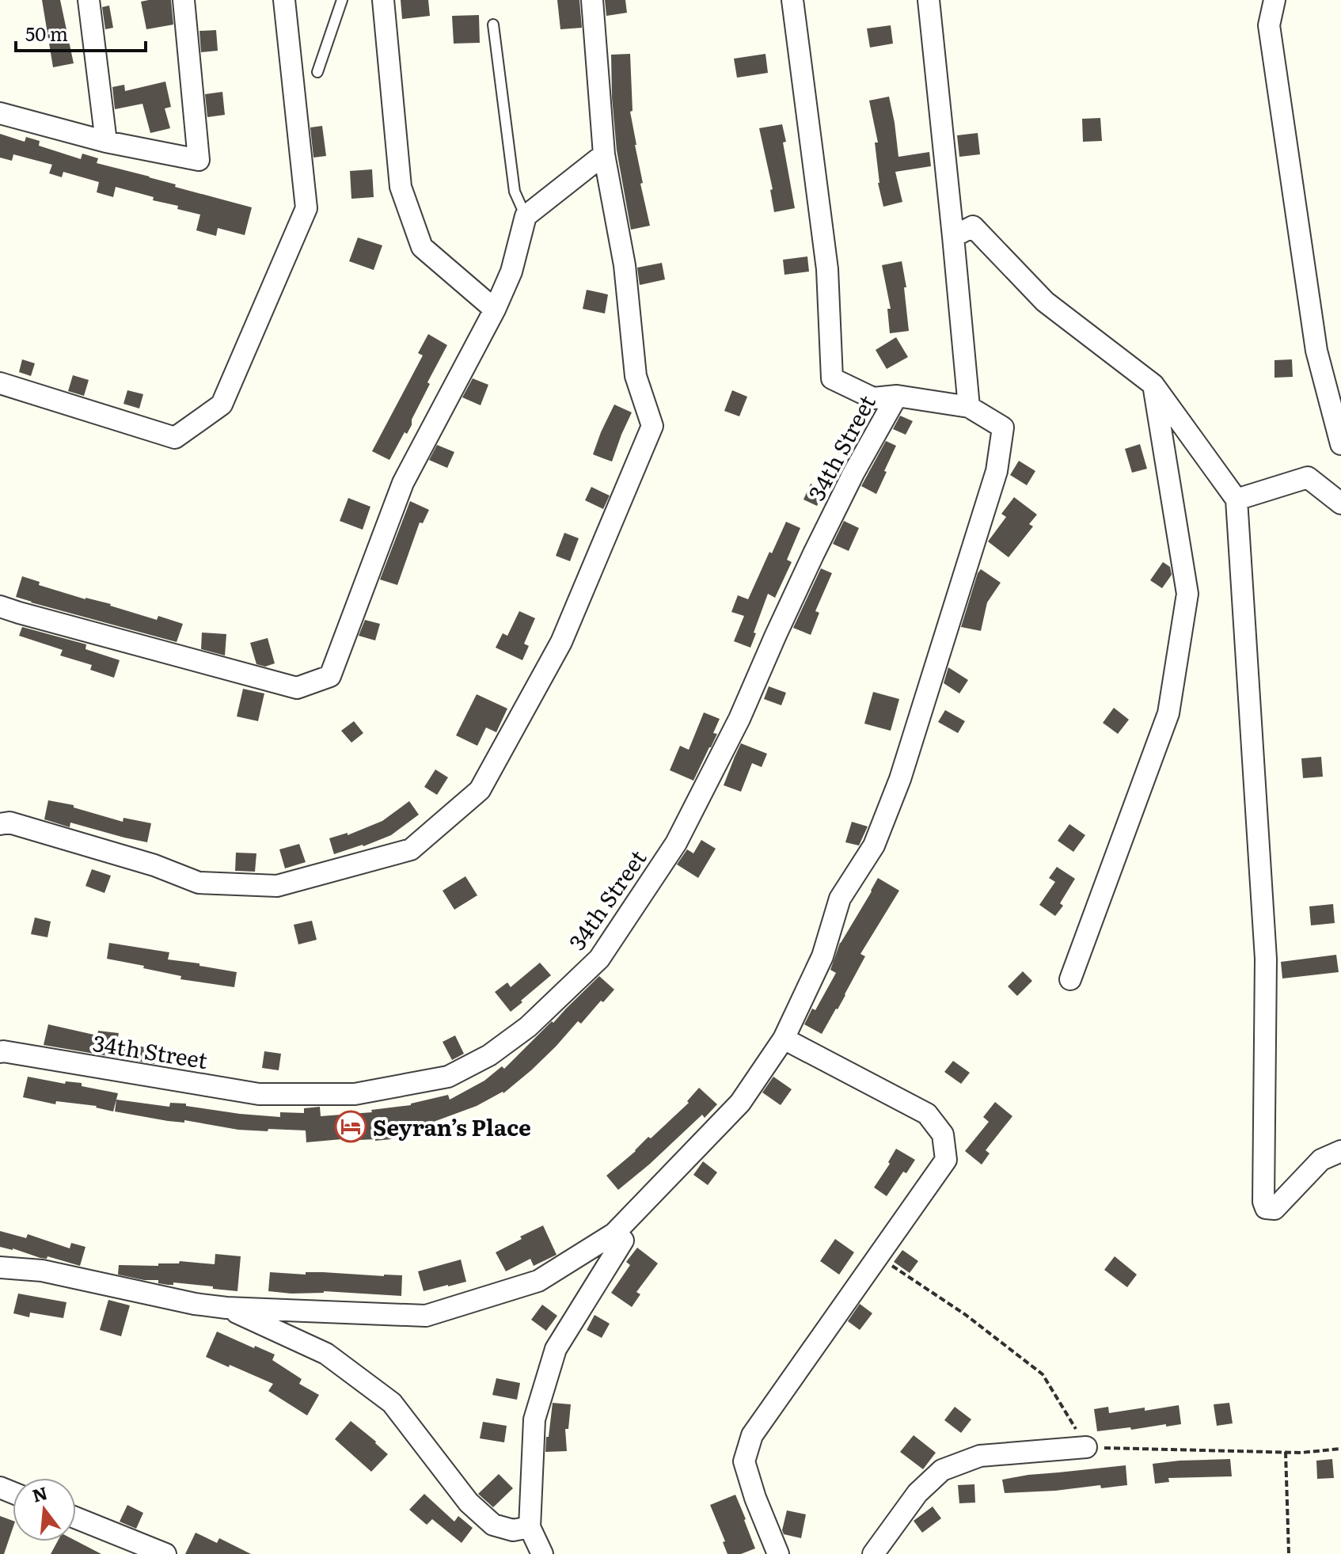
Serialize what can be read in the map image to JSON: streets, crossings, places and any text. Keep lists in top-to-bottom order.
{
  "streets": {
    "street": ["34th Street"]
  },
  "places": {
    "hotel": ["Seyran’s Place"]
  },
  "scale_bar": "50 m",
  "north": "top"
}
